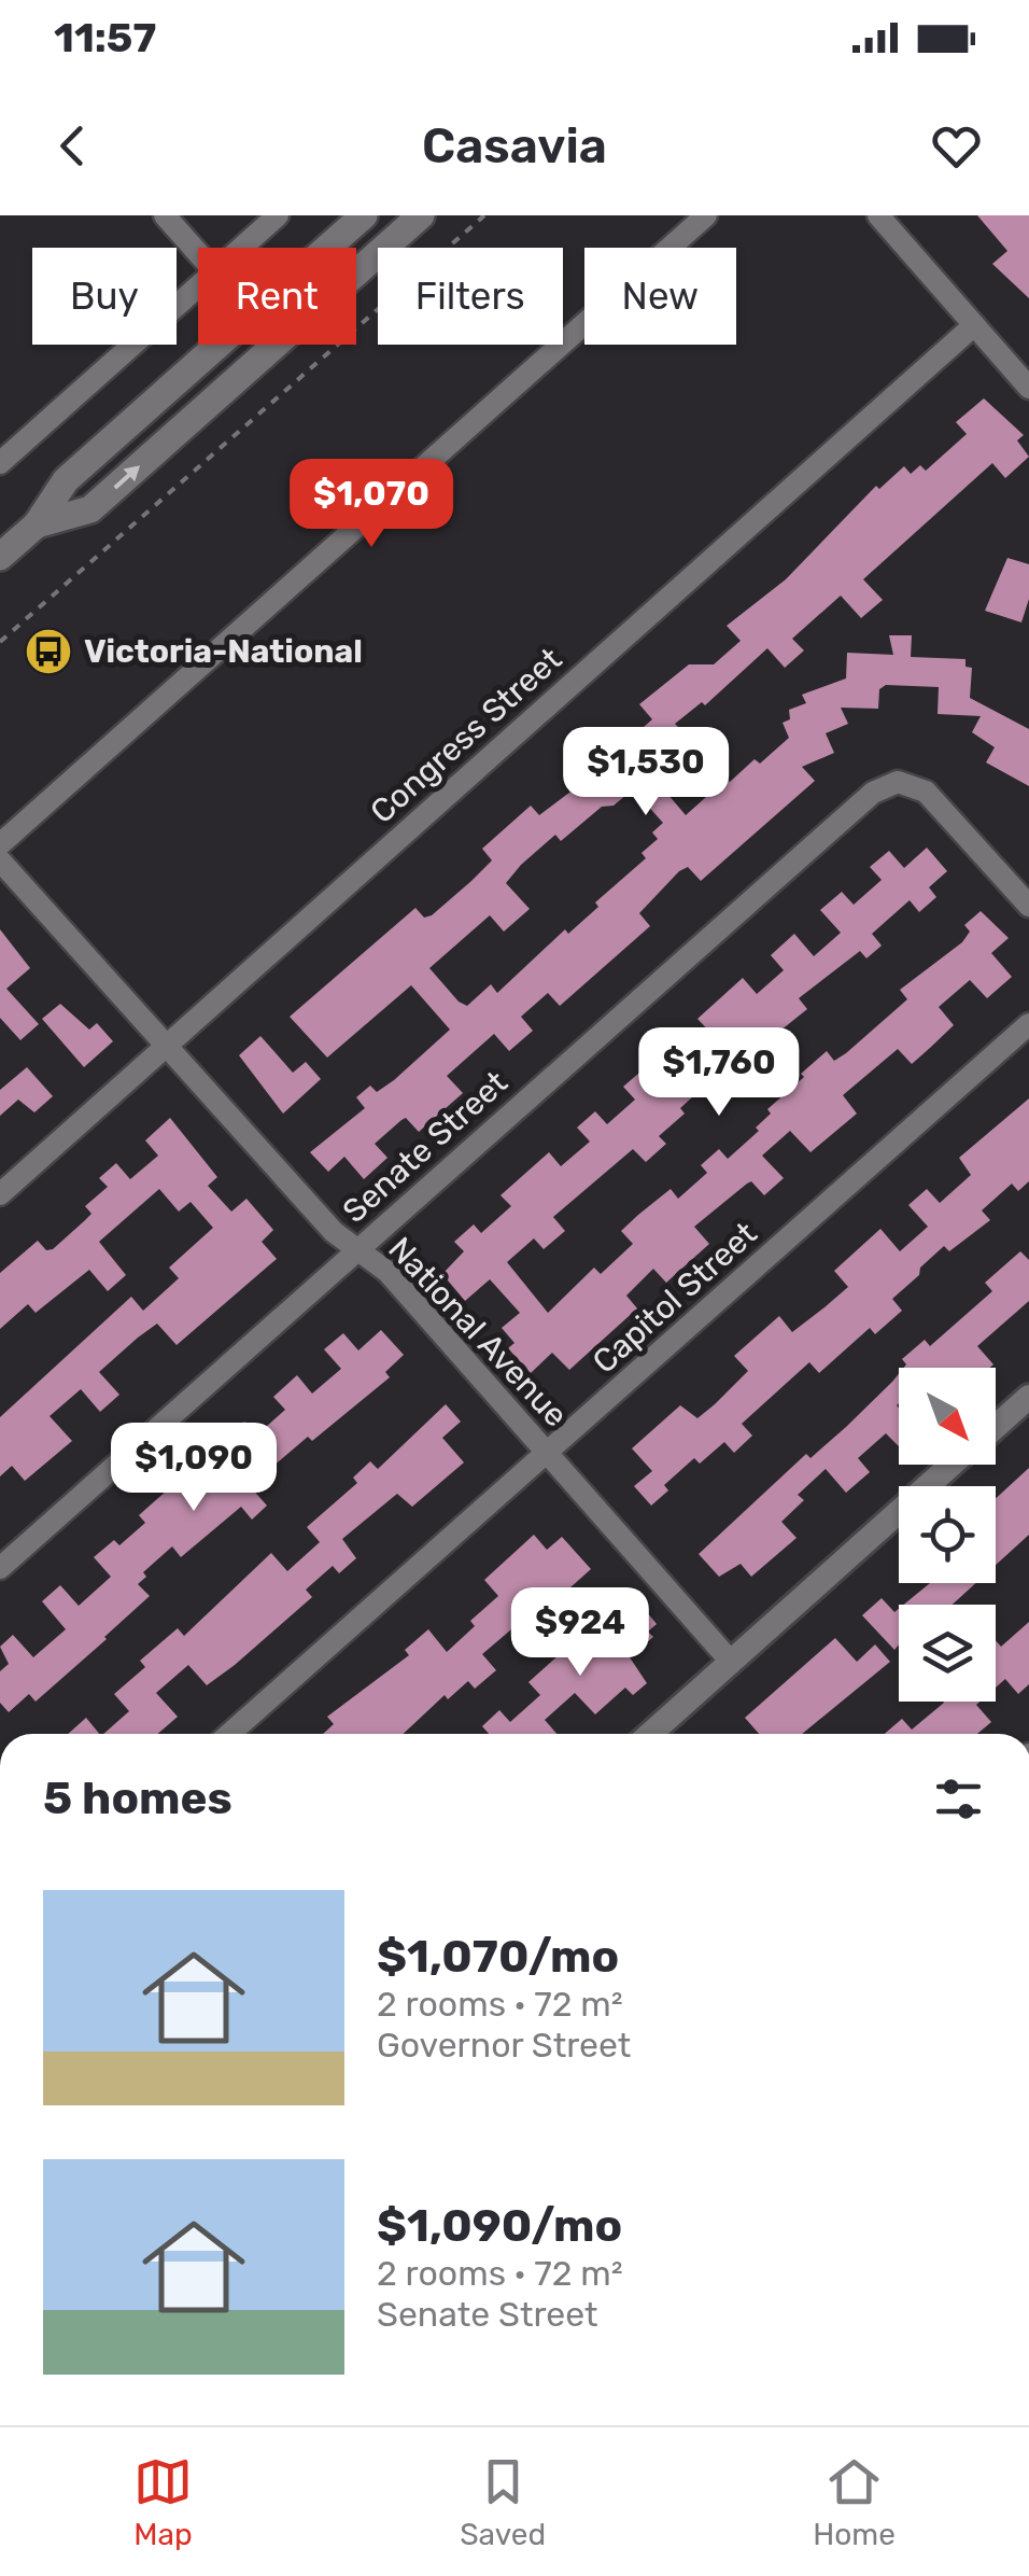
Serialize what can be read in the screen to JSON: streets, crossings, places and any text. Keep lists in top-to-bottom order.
{
  "streets": {
    "street": [
      "Congress Street",
      "Senate Street",
      "Capitol Street",
      "National Avenue"
    ]
  },
  "crossings": [
    ["Congress Street", "National Avenue"],
    ["Senate Street", "National Avenue"],
    ["Capitol Street", "National Avenue"]
  ],
  "places": {
    "bus stop": ["Victoria-National"]
  },
  "north": "bottom right",
  "page": {
    "status": "11:57",
    "header": "Casavia",
    "chip": [
      "Buy",
      "Rent",
      "Filters",
      "New"
    ],
    "price": [
      "$1,070",
      "$1,530",
      "$1,760",
      "$1,090",
      "$924"
    ],
    "heading": "5 homes",
    "list": [
      {
        "name": "$1,070/mo",
        "note": "2 rooms · 72 m² · Governor Street"
      },
      {
        "name": "$1,090/mo",
        "note": "2 rooms · 72 m² · Senate Street"
      }
    ],
    "tabs": ["Map", "Saved", "Home"]
  }
}
